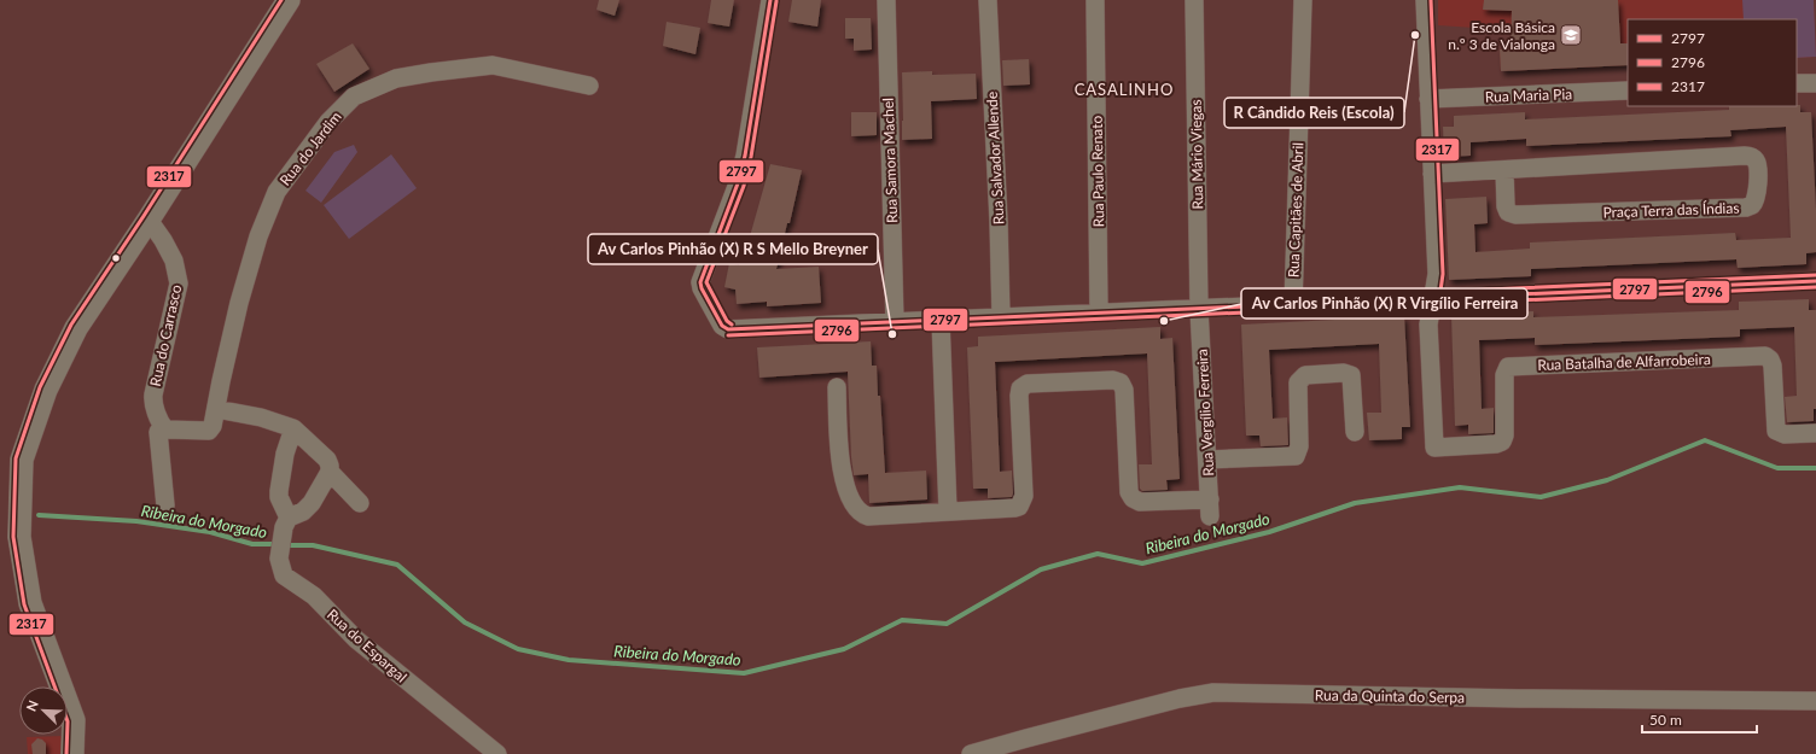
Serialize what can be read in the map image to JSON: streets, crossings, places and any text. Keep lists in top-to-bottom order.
{
  "streets": {
    "street": [
      "Rua Maria Pia",
      "Rua do Jardim",
      "Rua Mário Viegas",
      "Rua Salvador Allende",
      "Rua Samora Machel",
      "Rua Paulo Renato",
      "Rua Capitães de Abril",
      "Praça Terra das Índias",
      "Rua do Carrasco",
      "Rua Batalha de Alfarrobeira",
      "Rua Vergílio Ferreira",
      "Rua do Espargal",
      "Rua da Quinta do Serpa"
    ]
  },
  "crossings": [
    ["Rua do Jardim", "Rua do Carrasco"],
    ["Rua Mário Viegas", "Rua Vergílio Ferreira"]
  ],
  "districts": ["CASALINHO"],
  "water": ["Ribeira do Morgado"],
  "places": {
    "other": ["R Cândido Reis (Escola)", "Av Carlos Pinhão (X) R Virgílio Ferreira", "Av Carlos Pinhão (X) R S Mello Breyner"],
    "school or university": ["Escola Básica n.º 3 de Vialonga"]
  },
  "lines": ["transit line 2797", "transit line 2317", "transit line 2796"],
  "legend": ["2797", "2796", "2317"],
  "scale_bar": "50 m",
  "north": "top left"
}
